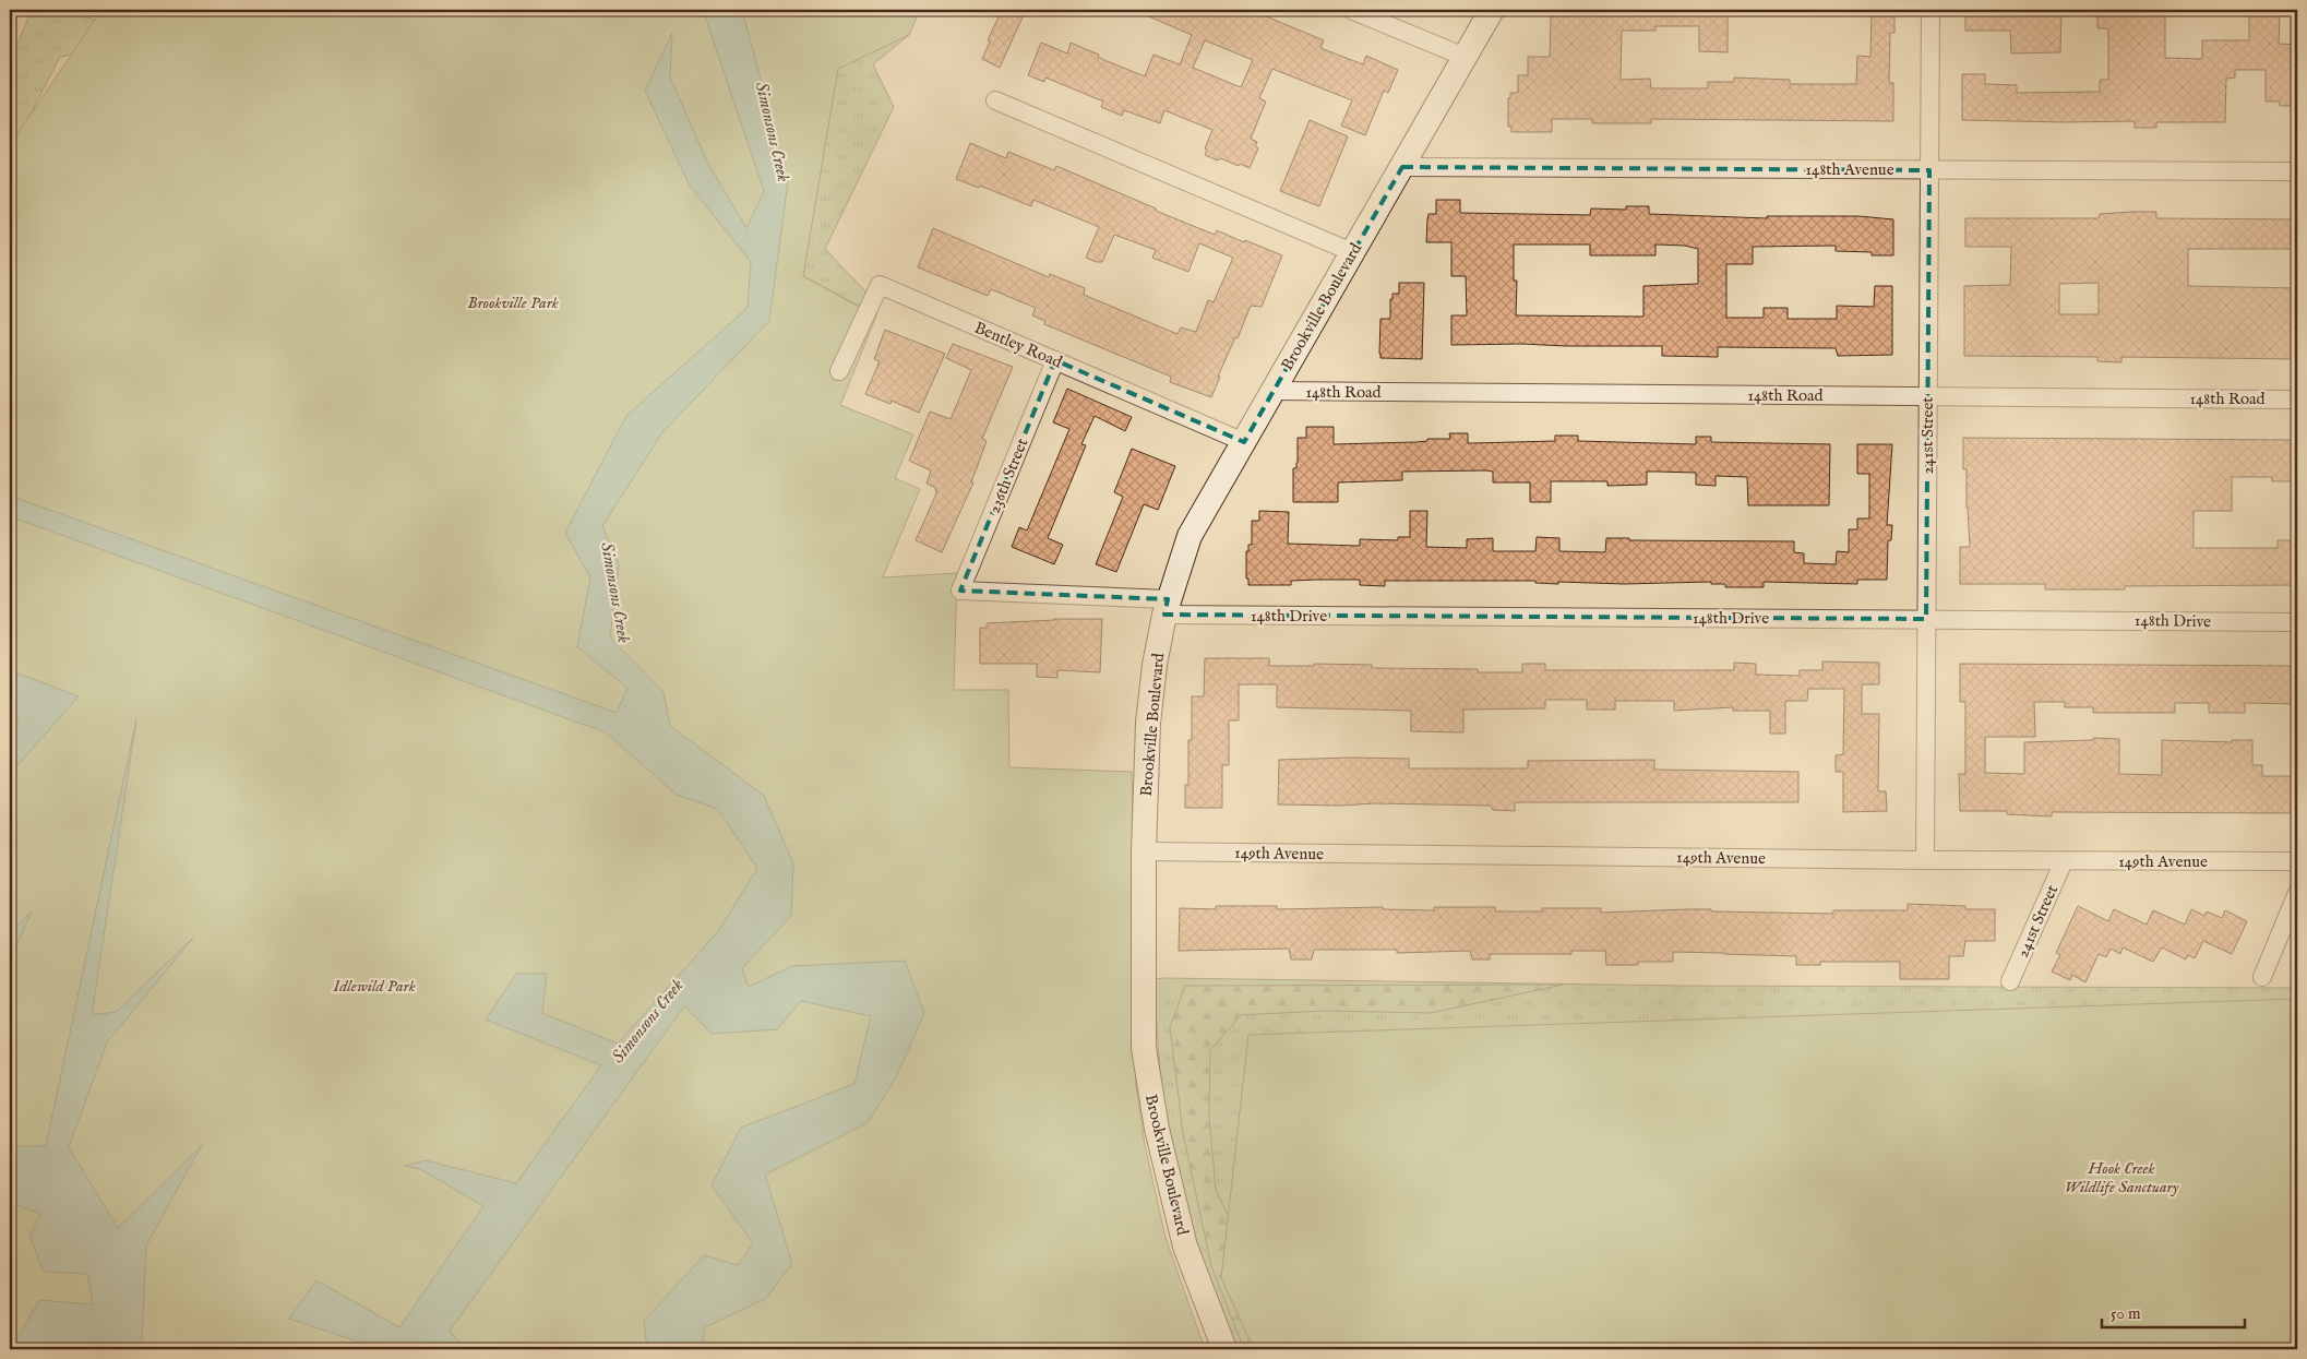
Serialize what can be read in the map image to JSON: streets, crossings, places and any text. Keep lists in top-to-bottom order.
{
  "streets": {
    "street": [
      "148th Avenue",
      "Brookville Boulevard",
      "Bentley Road",
      "148th Road",
      "241st Street",
      "236th Street",
      "148th Drive",
      "149th Avenue"
    ]
  },
  "crossings": [
    ["148th Avenue", "Brookville Boulevard"],
    ["148th Avenue", "241st Street"],
    ["Brookville Boulevard", "Bentley Road"],
    ["Brookville Boulevard", "148th Road"],
    ["Brookville Boulevard", "148th Drive"],
    ["Brookville Boulevard", "149th Avenue"],
    ["Bentley Road", "236th Street"],
    ["148th Road", "241st Street"],
    ["241st Street", "148th Drive"],
    ["241st Street", "149th Avenue"],
    ["236th Street", "148th Drive"]
  ],
  "water": ["Simonsons Creek"],
  "parks": ["Brookville Park", "Idlewild Park", "Hook Creek Wildlife Sanctuary"],
  "scale_bar": "50 m"
}
